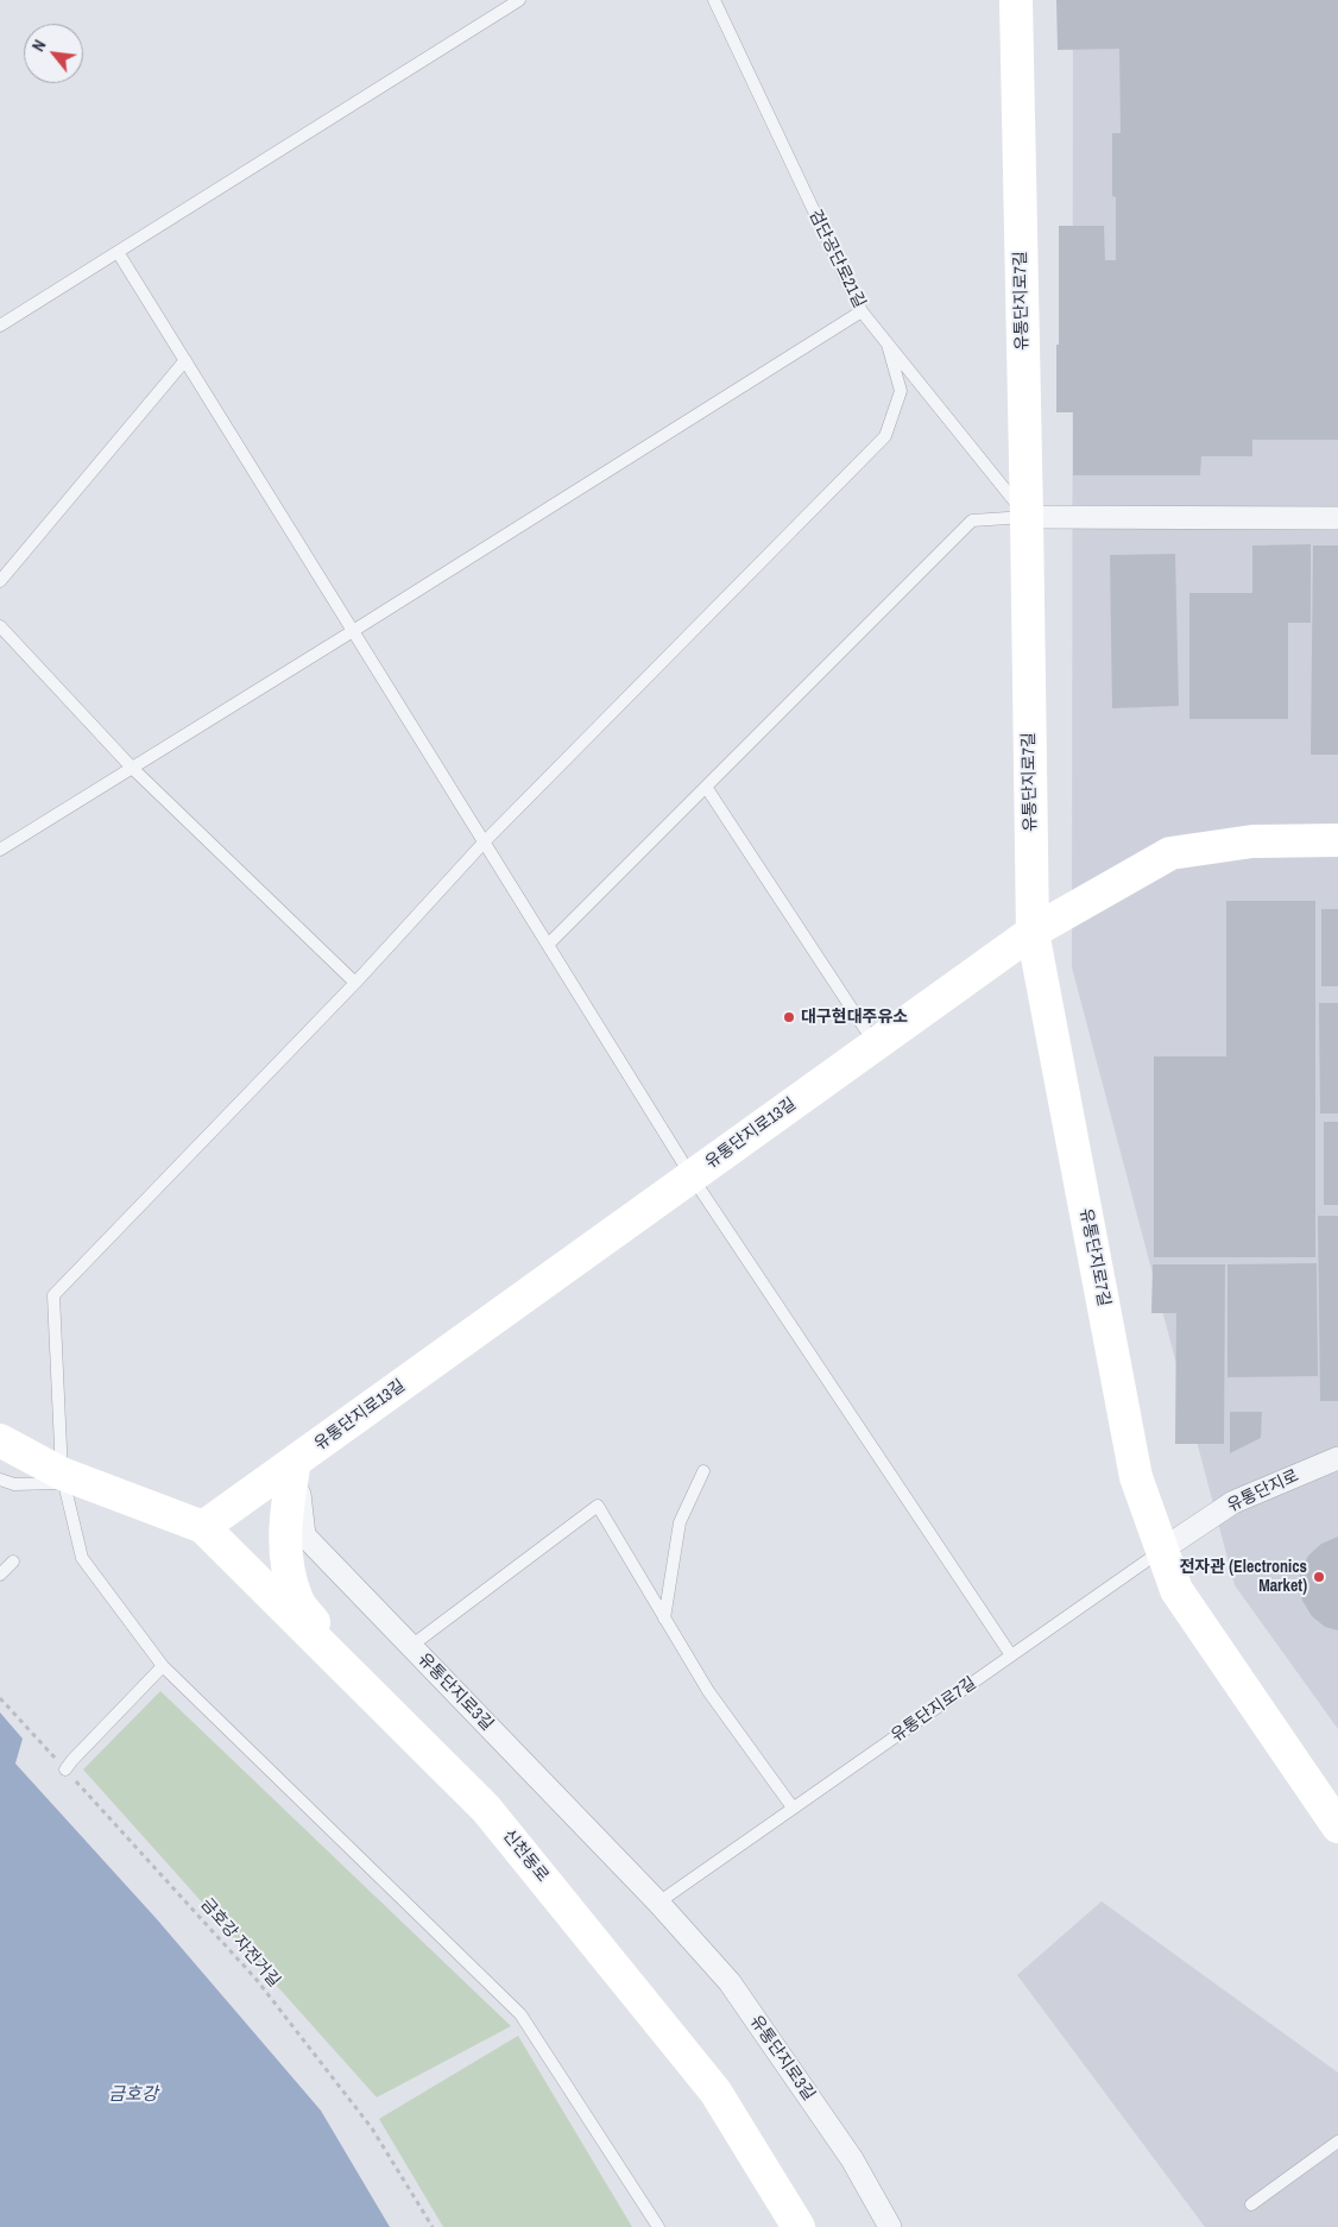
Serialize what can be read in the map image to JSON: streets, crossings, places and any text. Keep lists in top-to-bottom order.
{
  "streets": {
    "street": [
      "유통단지로7길",
      "유통단지로13길",
      "유통단지로",
      "유통단지로3길",
      "신천동로"
    ],
    "lane": ["검단공단로21길"],
    "path": ["금호강 자전거길"]
  },
  "crossings": [
    ["검단공단로21길", "유통단지로7길"],
    ["유통단지로7길", "유통단지로13길"],
    ["유통단지로7길", "유통단지로"],
    ["유통단지로13길", "유통단지로3길"],
    ["유통단지로13길", "신천동로"]
  ],
  "water": ["금호강"],
  "places": ["대구현대주유소", "전자관 (Electronics Market)"],
  "north": "top left"
}
